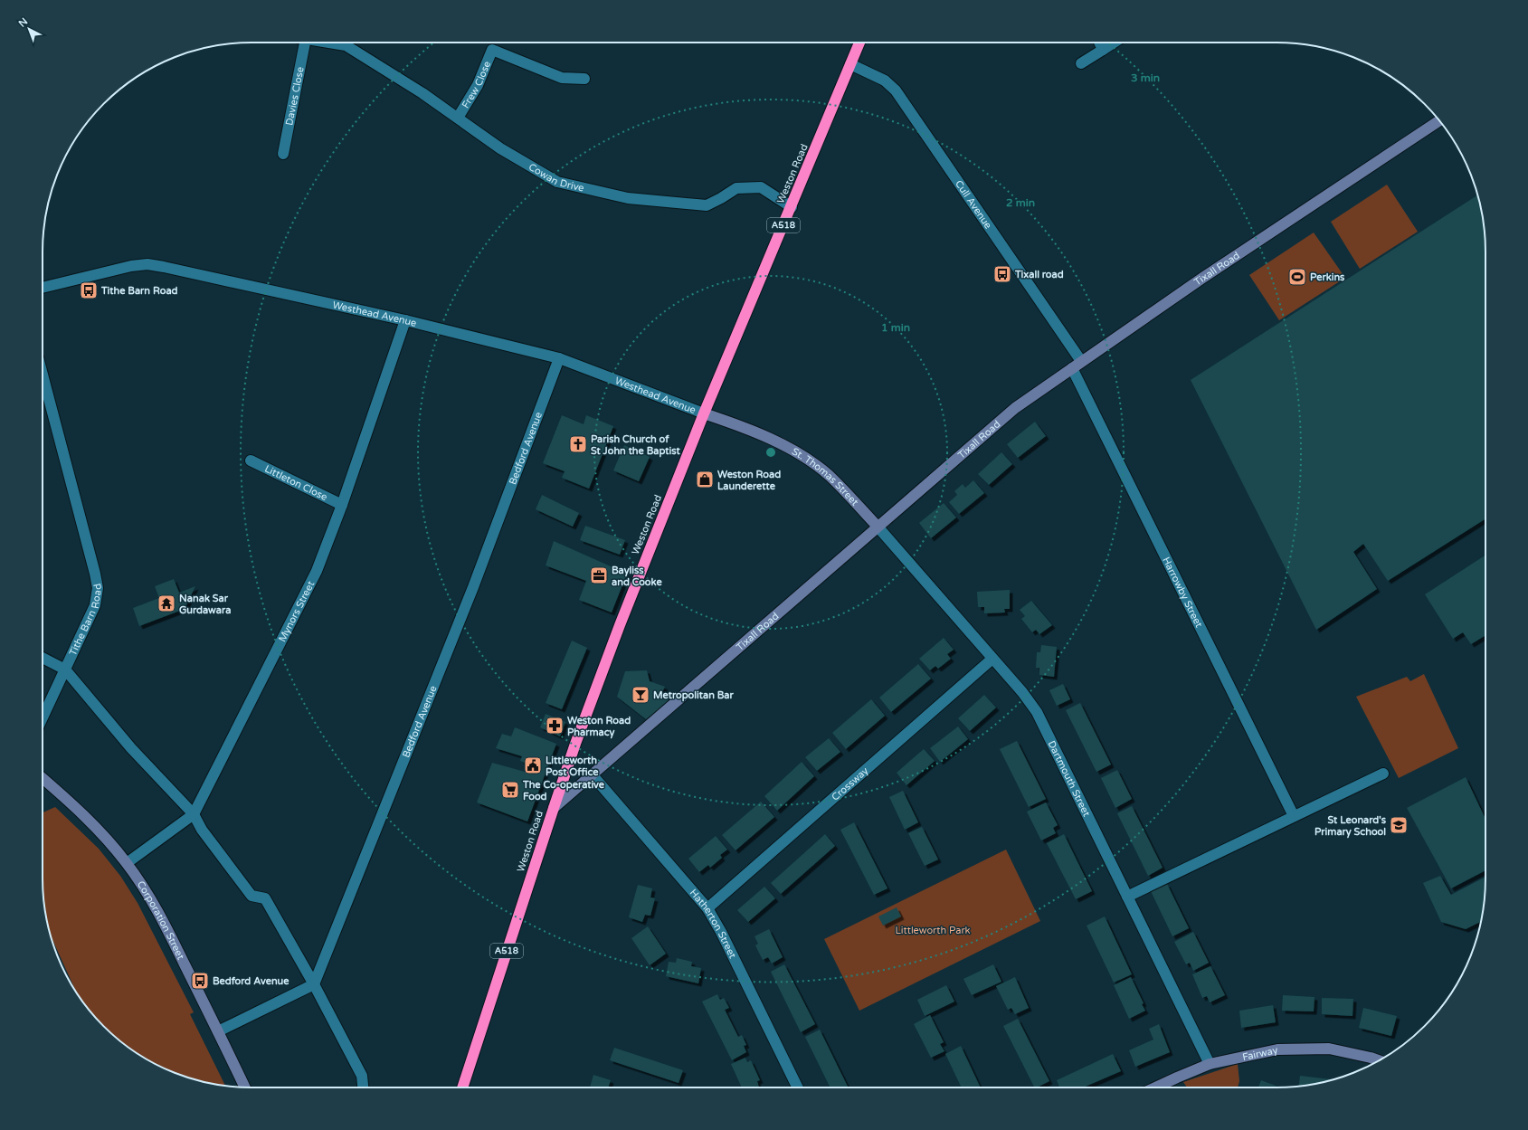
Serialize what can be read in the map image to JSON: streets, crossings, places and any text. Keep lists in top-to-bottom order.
{
  "streets": {
    "highway": ["Weston Road", "A518"],
    "street": [
      "Frew Close",
      "Davies Close",
      "Cowan Drive",
      "Cull Avenue",
      "Tixall Road",
      "Westhead Avenue",
      "Bedford Avenue",
      "St. Thomas Street",
      "Littleton Close",
      "Harrowby Street",
      "Mynors Street",
      "Tithe Barn Road",
      "Dartmouth Street",
      "Crossway",
      "Corporation Street",
      "Hatherton Street",
      "Fairway"
    ]
  },
  "crossings": [
    ["Frew Close", "Cowan Drive"],
    ["Weston Road", "Cowan Drive"],
    ["Weston Road", "Cull Avenue"],
    ["Weston Road", "Tixall Road"],
    ["Weston Road", "Westhead Avenue"],
    ["Weston Road", "St. Thomas Street"],
    ["Cull Avenue", "Tixall Road"],
    ["Tixall Road", "St. Thomas Street"],
    ["Tixall Road", "Harrowby Street"],
    ["Tixall Road", "Dartmouth Street"],
    ["Tixall Road", "Hatherton Street"],
    ["Westhead Avenue", "Bedford Avenue"],
    ["Westhead Avenue", "St. Thomas Street"],
    ["Westhead Avenue", "Mynors Street"],
    ["St. Thomas Street", "Dartmouth Street"],
    ["Littleton Close", "Mynors Street"],
    ["Mynors Street", "Corporation Street"],
    ["Dartmouth Street", "Crossway"],
    ["Dartmouth Street", "Fairway"],
    ["Crossway", "Hatherton Street"]
  ],
  "parks": ["Littleworth Park"],
  "places": {
    "bus stop": ["Tixall road", "Tithe Barn Road", "Bedford Avenue"],
    "sports": ["Perkins"],
    "church": ["Parish Church of St John the Baptist"],
    "shop": ["Weston Road Launderette"],
    "office": ["Bayliss and Cooke"],
    "temple": ["Nanak Sar Gurdawara"],
    "bar": ["Metropolitan Bar"],
    "pharmacy": ["Weston Road Pharmacy"],
    "public building": ["Littleworth Post Office"],
    "supermarket": ["The Co-operative Food"],
    "school or university": ["St Leonard's Primary School"]
  },
  "north": "top left",
  "rings": ["3 min", "2 min", "1 min"]
}
